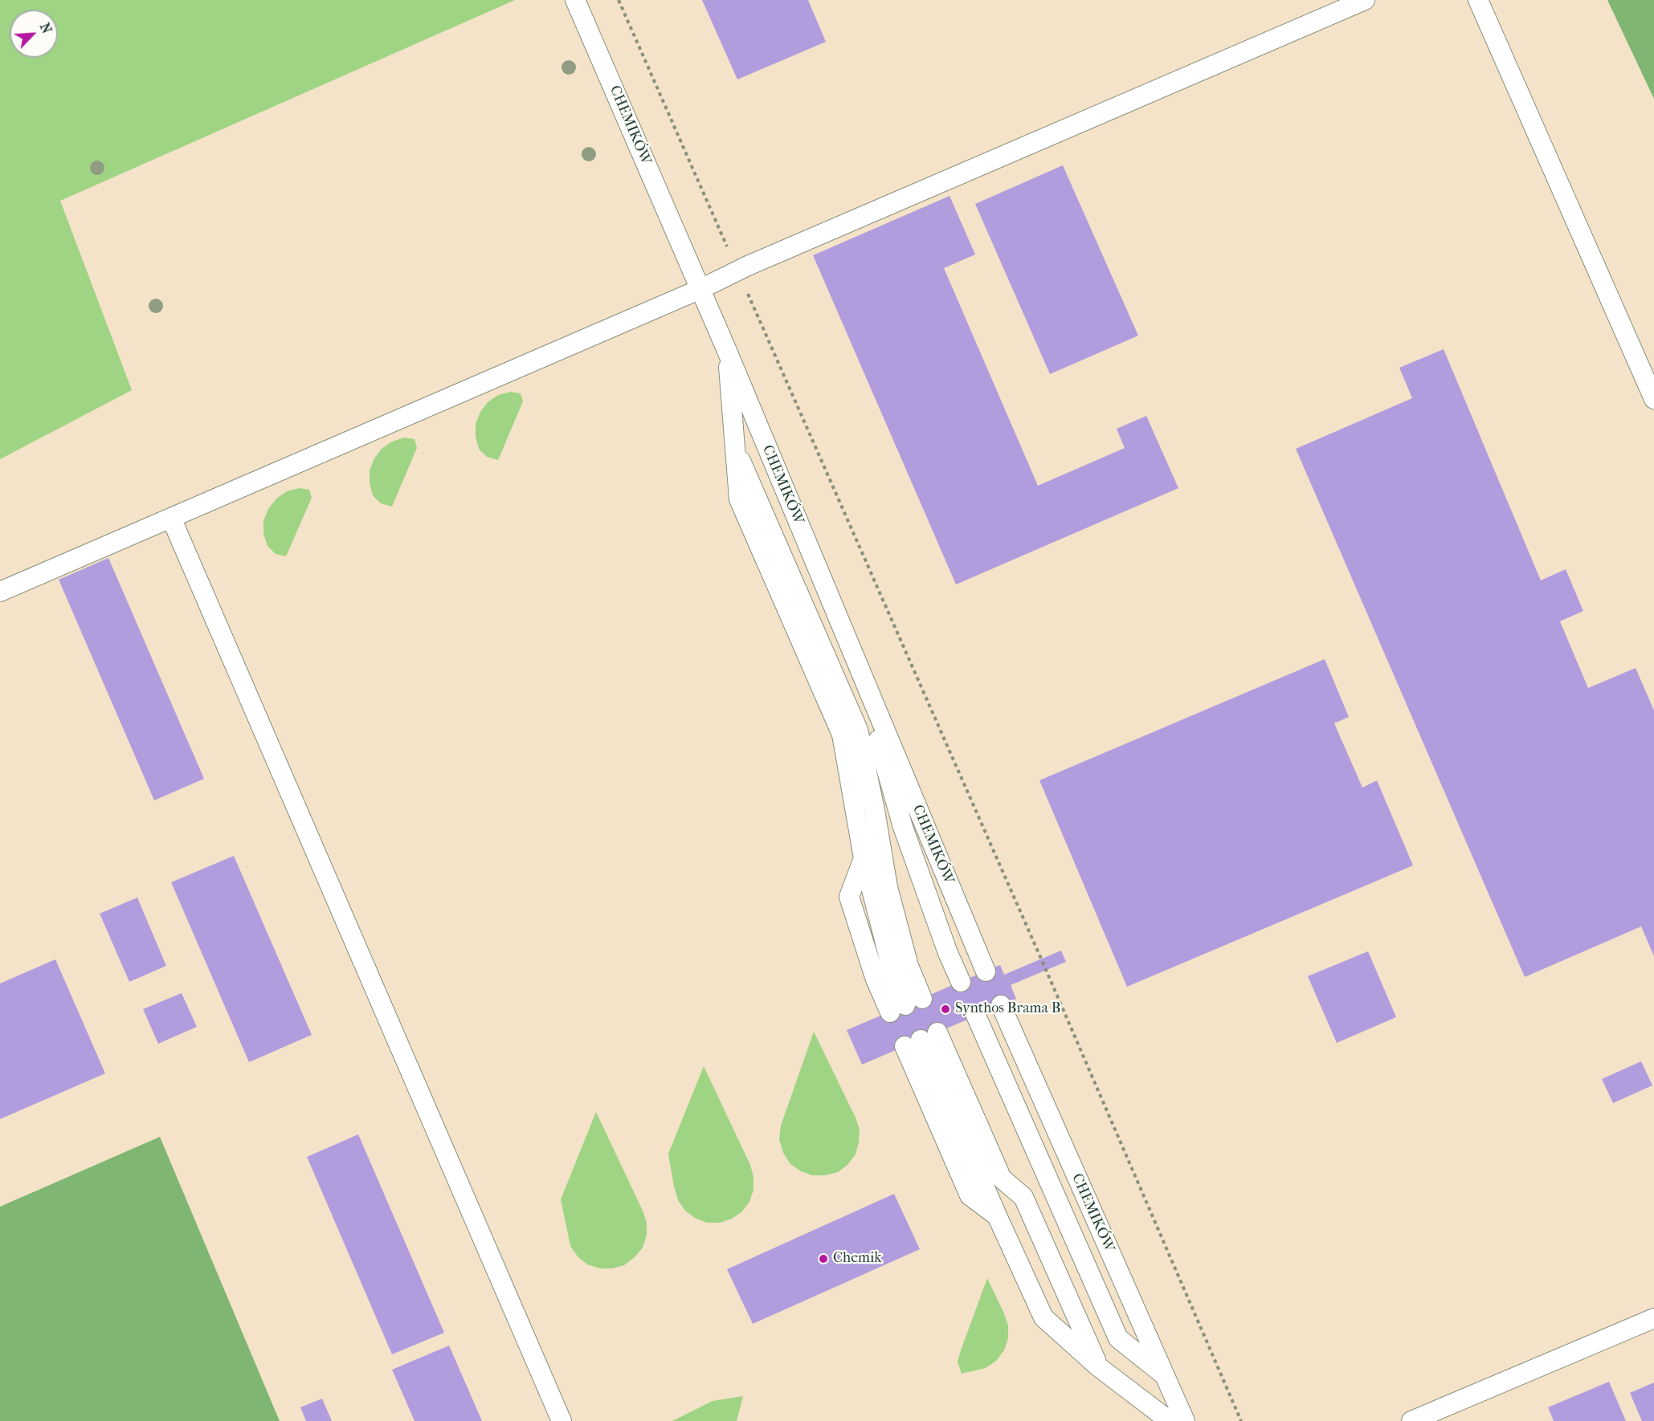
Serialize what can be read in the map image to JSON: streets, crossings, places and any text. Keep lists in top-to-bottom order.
{
  "streets": {
    "lane": ["CHEMIKÓW"]
  },
  "places": ["Synthos Brama B", "Chemik"],
  "north": "top right"
}
